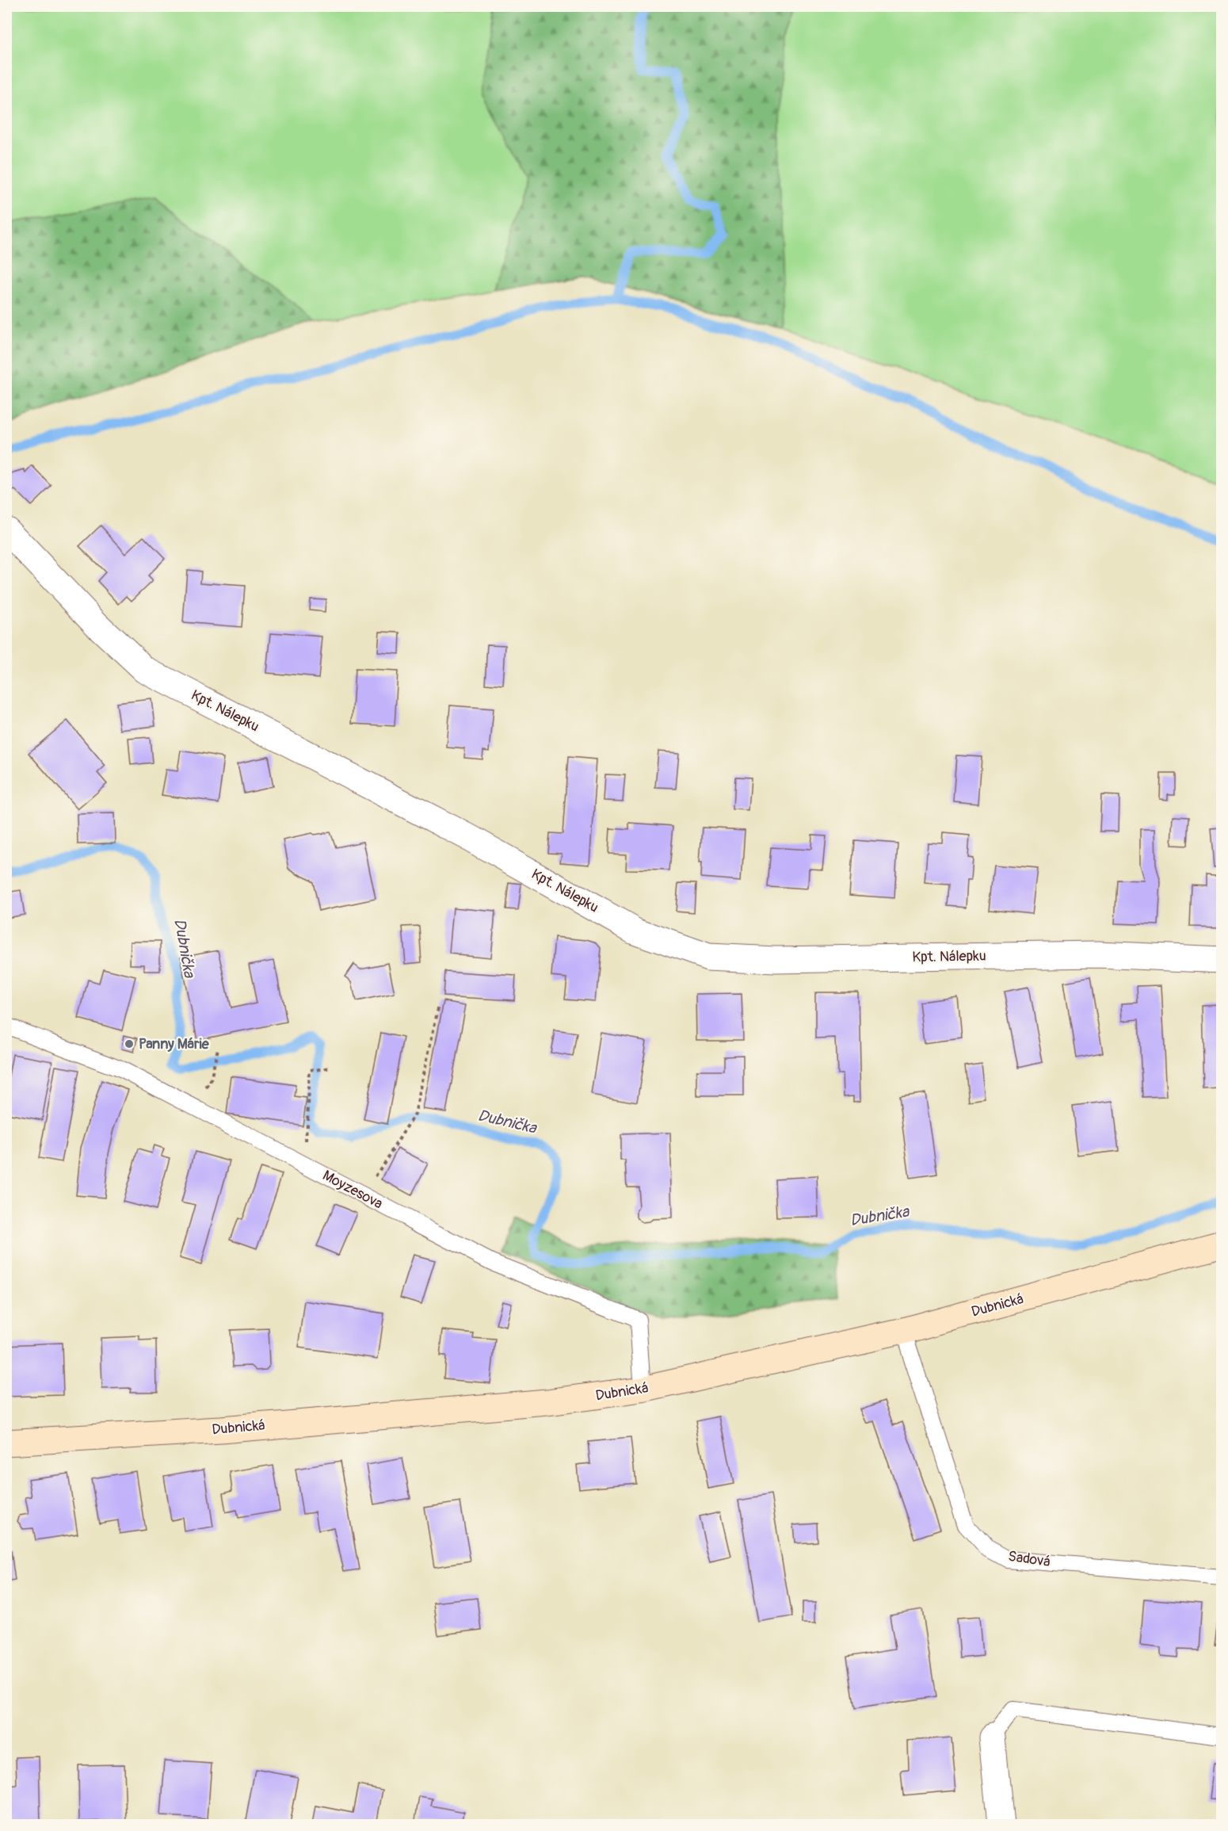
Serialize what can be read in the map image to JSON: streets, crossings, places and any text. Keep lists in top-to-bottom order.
{
  "streets": {
    "street": ["Kpt. Nálepku", "Dubnická"],
    "lane": ["Moyzesova", "Sadová"]
  },
  "crossings": [
    ["Moyzesova", "Dubnická"],
    ["Dubnická", "Sadová"]
  ],
  "water": ["Dubnička"],
  "places": ["Panny Márie"]
}
